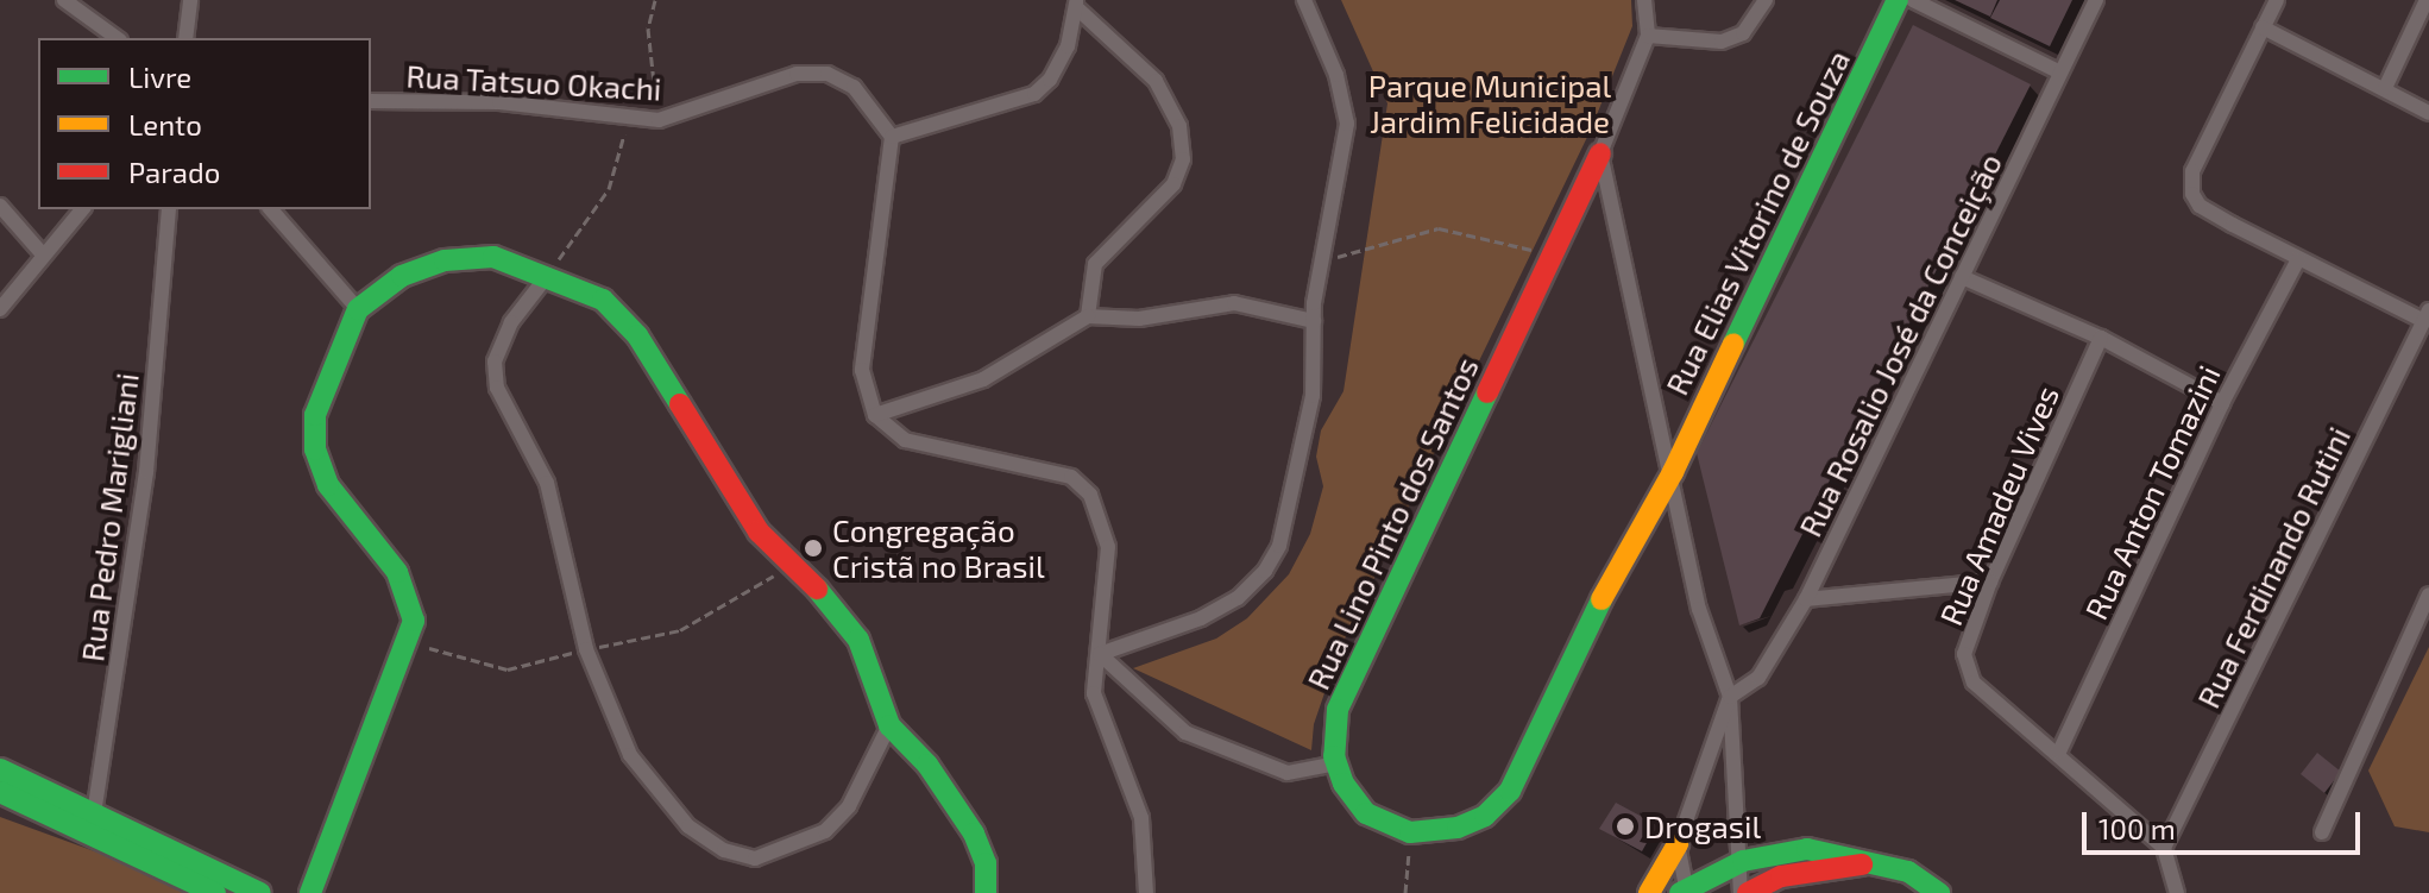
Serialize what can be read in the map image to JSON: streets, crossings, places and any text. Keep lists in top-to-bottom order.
{
  "streets": {
    "street": [
      "Rua Tatsuo Okachi",
      "Rua Elias Vitorino de Souza",
      "Rua Rosalio José da Conceição",
      "Rua Anton Tomazini",
      "Rua Amadeu Vives",
      "Rua Pedro Marigliani",
      "Rua Lino Pinto dos Santos",
      "Rua Ferdinando Rutini"
    ]
  },
  "crossings": [
    ["Rua Anton Tomazini", "Rua Amadeu Vives"],
    ["Rua Amadeu Vives", "Rua Ferdinando Rutini"]
  ],
  "parks": ["Parque Municipal Jardim Felicidade"],
  "places": ["Congregação Cristã no Brasil", "Drogasil"],
  "legend": ["Livre", "Lento", "Parado"],
  "scale_bar": "100 m"
}
